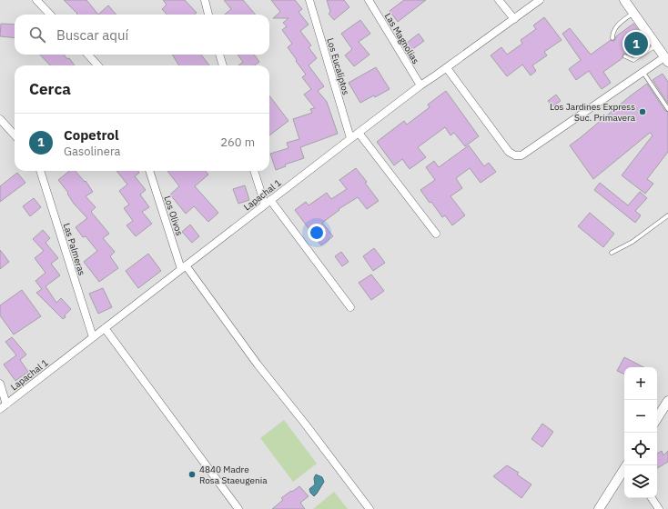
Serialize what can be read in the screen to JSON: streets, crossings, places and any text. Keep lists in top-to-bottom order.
{
  "streets": {
    "street": [
      "Las Magnolias",
      "Los Eucaliptos",
      "Lapachal 1",
      "Los Olivos",
      "Las Palmeras"
    ]
  },
  "crossings": [
    ["Las Magnolias", "Lapachal 1"],
    ["Los Eucaliptos", "Lapachal 1"],
    ["Lapachal 1", "Los Olivos"],
    ["Lapachal 1", "Las Palmeras"]
  ],
  "places": ["Los Jardines Express Suc. Primavera", "4840 Madre Rosa Staeugenia"],
  "page": {
    "search": "Buscar aquí",
    "pins": "1",
    "heading": "Cerca",
    "list": [
      {
        "mark": "1",
        "name": "Copetrol",
        "note": "Gasolinera",
        "value": "260 m"
      }
    ],
    "map_buttons": ["+", "−"]
  }
}
